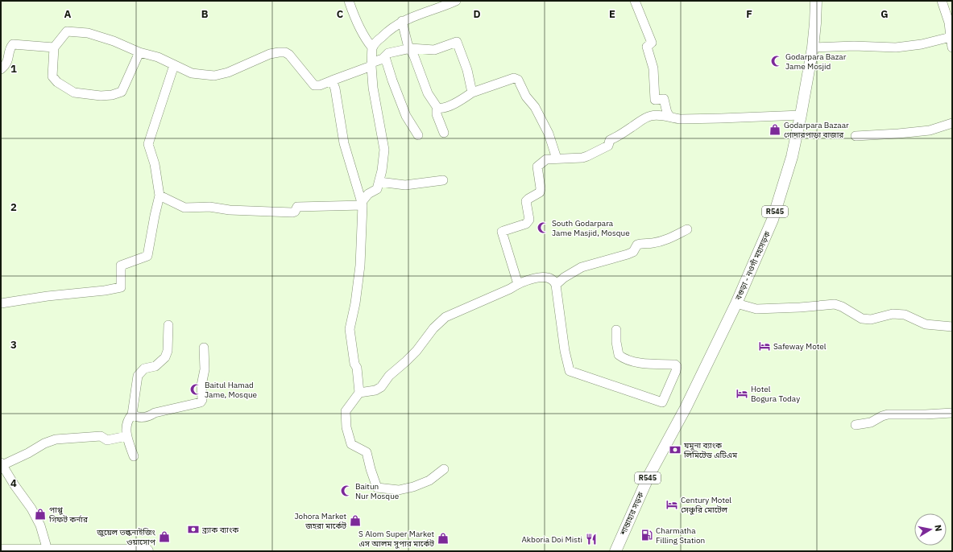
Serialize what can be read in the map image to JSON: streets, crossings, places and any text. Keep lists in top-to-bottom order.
{
  "streets": {
    "main road": ["R545", "বগুড়া - নওগাঁ মহাসড়ক", "শান্তাহার সড়ক"]
  },
  "crossings": [
    ["বগুড়া - নওগাঁ মহাসড়ক", "শান্তাহার সড়ক"]
  ],
  "places": {
    "mosque": [
      "Godarpara Bazar Jame Mosjid",
      "South Godarpara Jame Masjid, Mosque",
      "Baitul Hamad Jame, Mosque",
      "Baitun Nur Mosque"
    ],
    "shop": [
      "Godarpara Bazaar গোদারপাড়া বাজার",
      "পাপ্পু গিফট কর্নার",
      "Johora Market জহরা মার্কেট",
      "জুয়েল ভল্কনাইজিং ওয়াসোপ",
      "S Alom Super Market এস আলম সুপার মার্কেট"
    ],
    "hotel": ["Safeway Motel", "Hotel Bogura Today", "Century Motel সেঞ্চুরি মোটেল"],
    "bank": ["যমুনা ব্যাংক লিমিটেড এটিএম", "ব্র্যাক ব্যাংক"],
    "fuel station": ["Charmatha Filling Station"],
    "restaurant": ["Akboria Doi Misti"]
  },
  "north": "right",
  "grid": {
    "columns": [
      "A",
      "B",
      "C",
      "D",
      "E",
      "F",
      "G"
    ],
    "rows": [
      "1",
      "2",
      "3",
      "4"
    ]
  }
}
